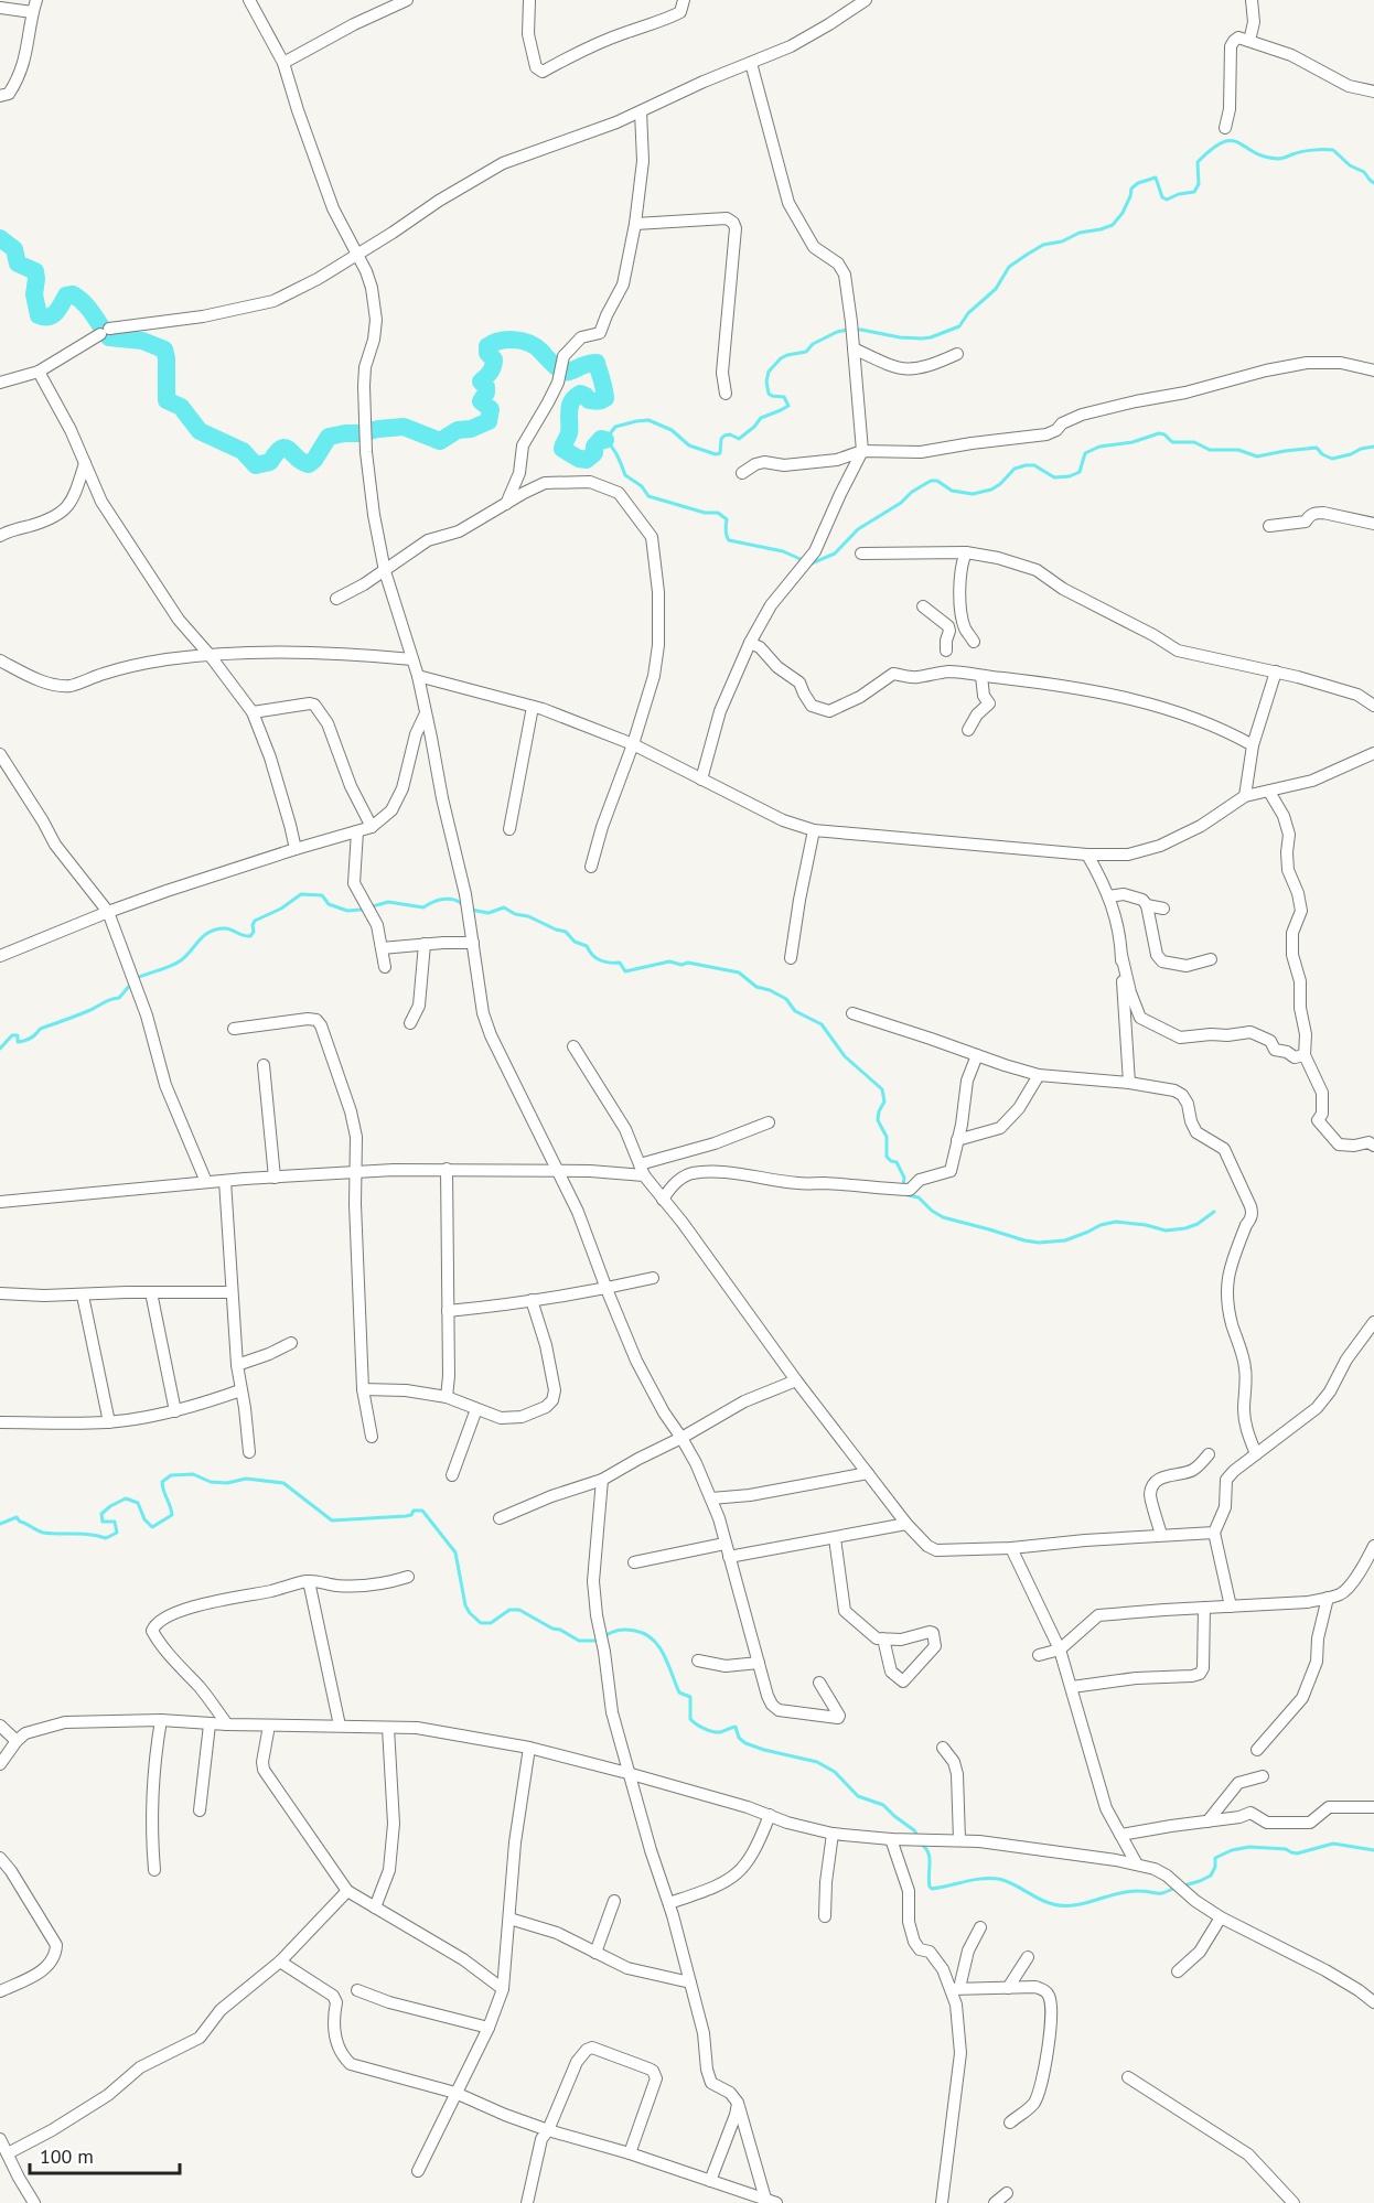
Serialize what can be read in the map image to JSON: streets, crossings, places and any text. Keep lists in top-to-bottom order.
{
  "scale_bar": "100 m"
}
